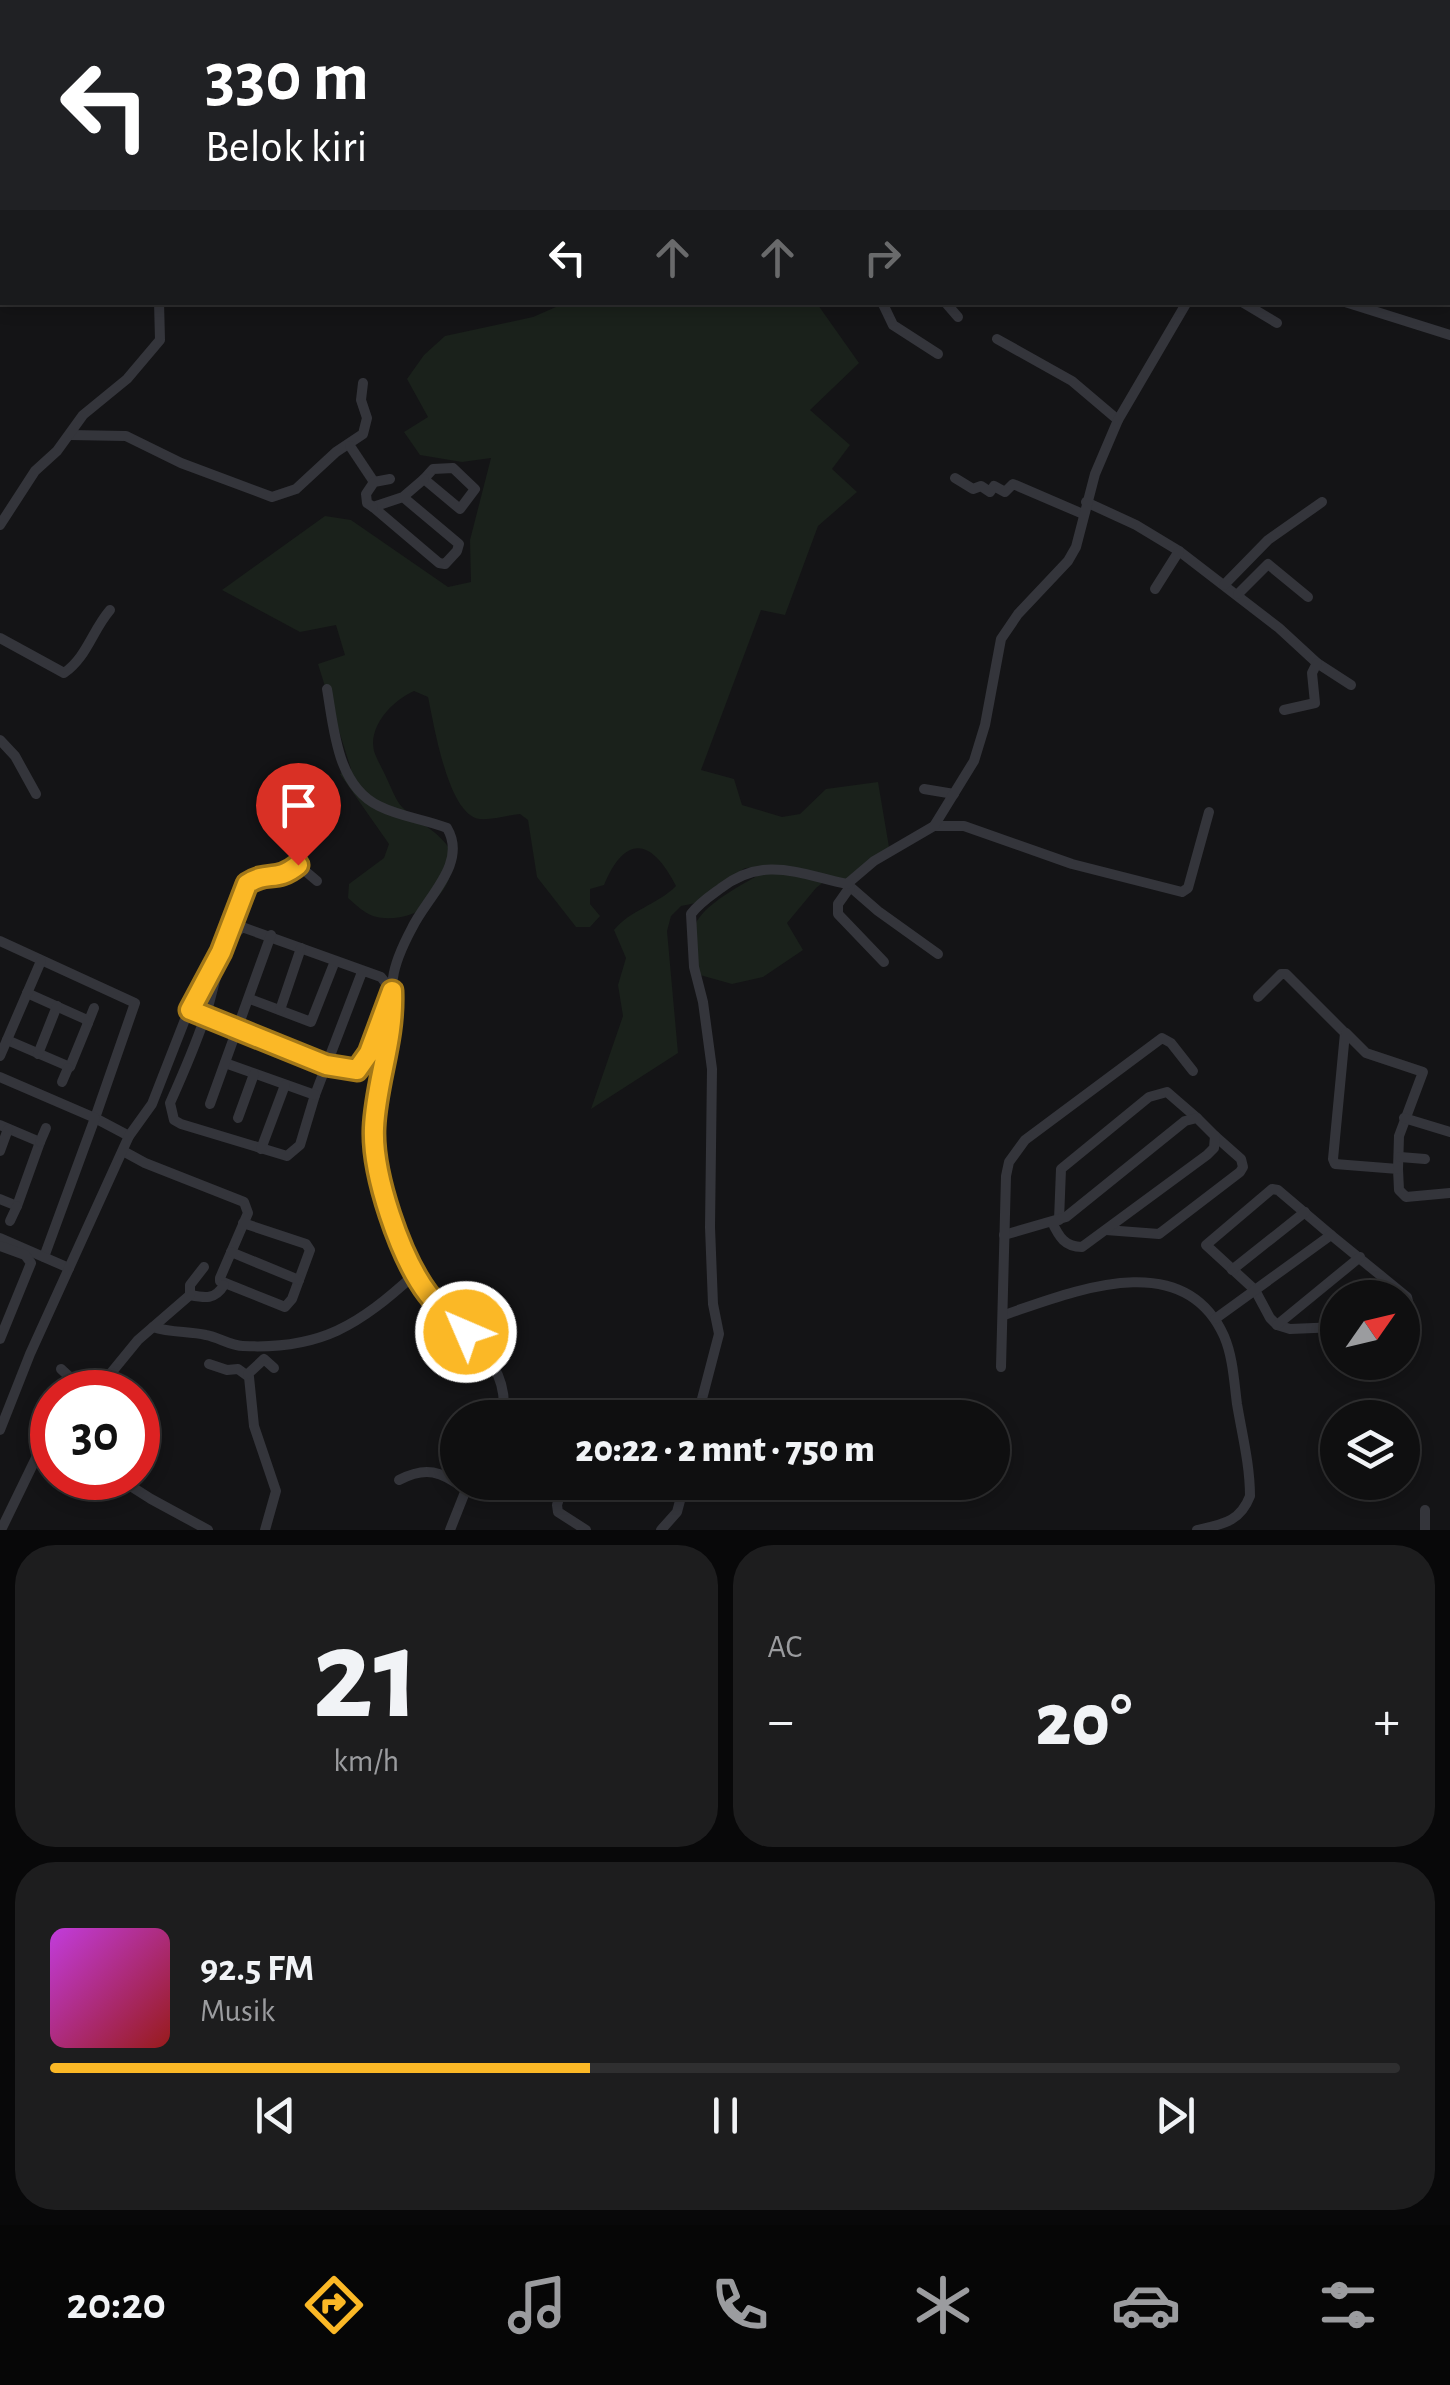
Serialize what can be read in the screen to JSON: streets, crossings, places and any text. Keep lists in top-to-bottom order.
{
  "north": "top right",
  "page": {
    "turn": ["330 m", "Belok kiri"],
    "limit": "30",
    "trip": "20:22 · 2 mnt · 750 m",
    "tile": [
      ["21", "km/h"],
      "AC"
    ],
    "heat": ["−", "20°", "+"],
    "song": ["92.5 FM", "Musik"],
    "tabs": "20:20"
  }
}
